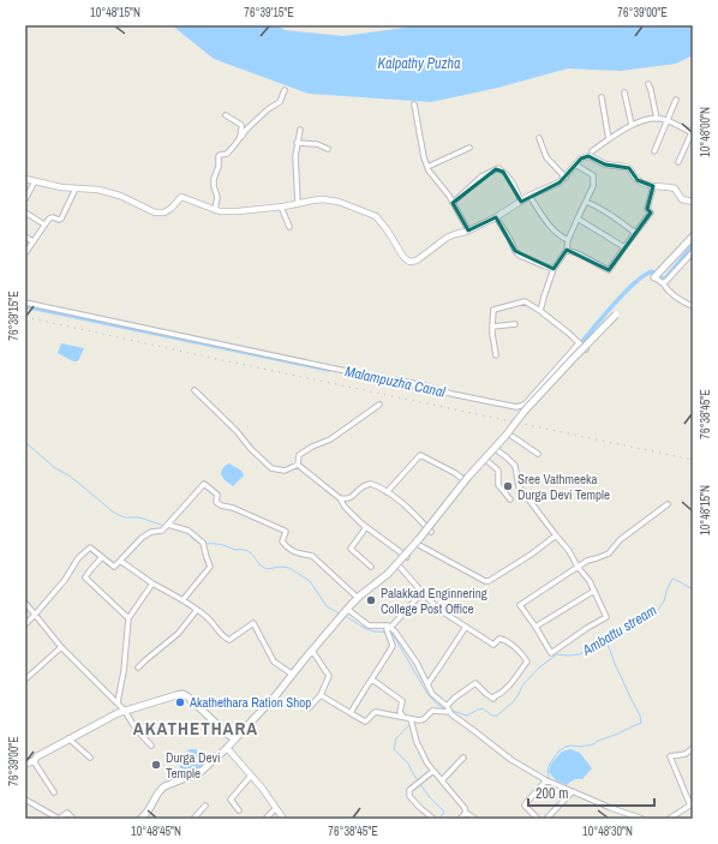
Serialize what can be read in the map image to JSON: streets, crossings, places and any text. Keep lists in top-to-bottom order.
{
  "districts": ["AKATHETHARA"],
  "water": ["Kalpathy Puzha", "Malampuzha Canal", "Ambattu stream"],
  "places": [
    "Sree Vathmeeka Durga Devi Temple",
    "Palakkad Enginnering College Post Office",
    "Akathethara Ration Shop",
    "Durga Devi Temple"
  ],
  "scale_bar": "200 m",
  "coordinates": [
    "10°48'15\"N",
    "76°39'15\"E",
    "76°39'00\"E",
    "10°48'00\"N",
    "76°38'45\"E",
    "10°48'45\"N",
    "10°48'30\"N"
  ]
}
